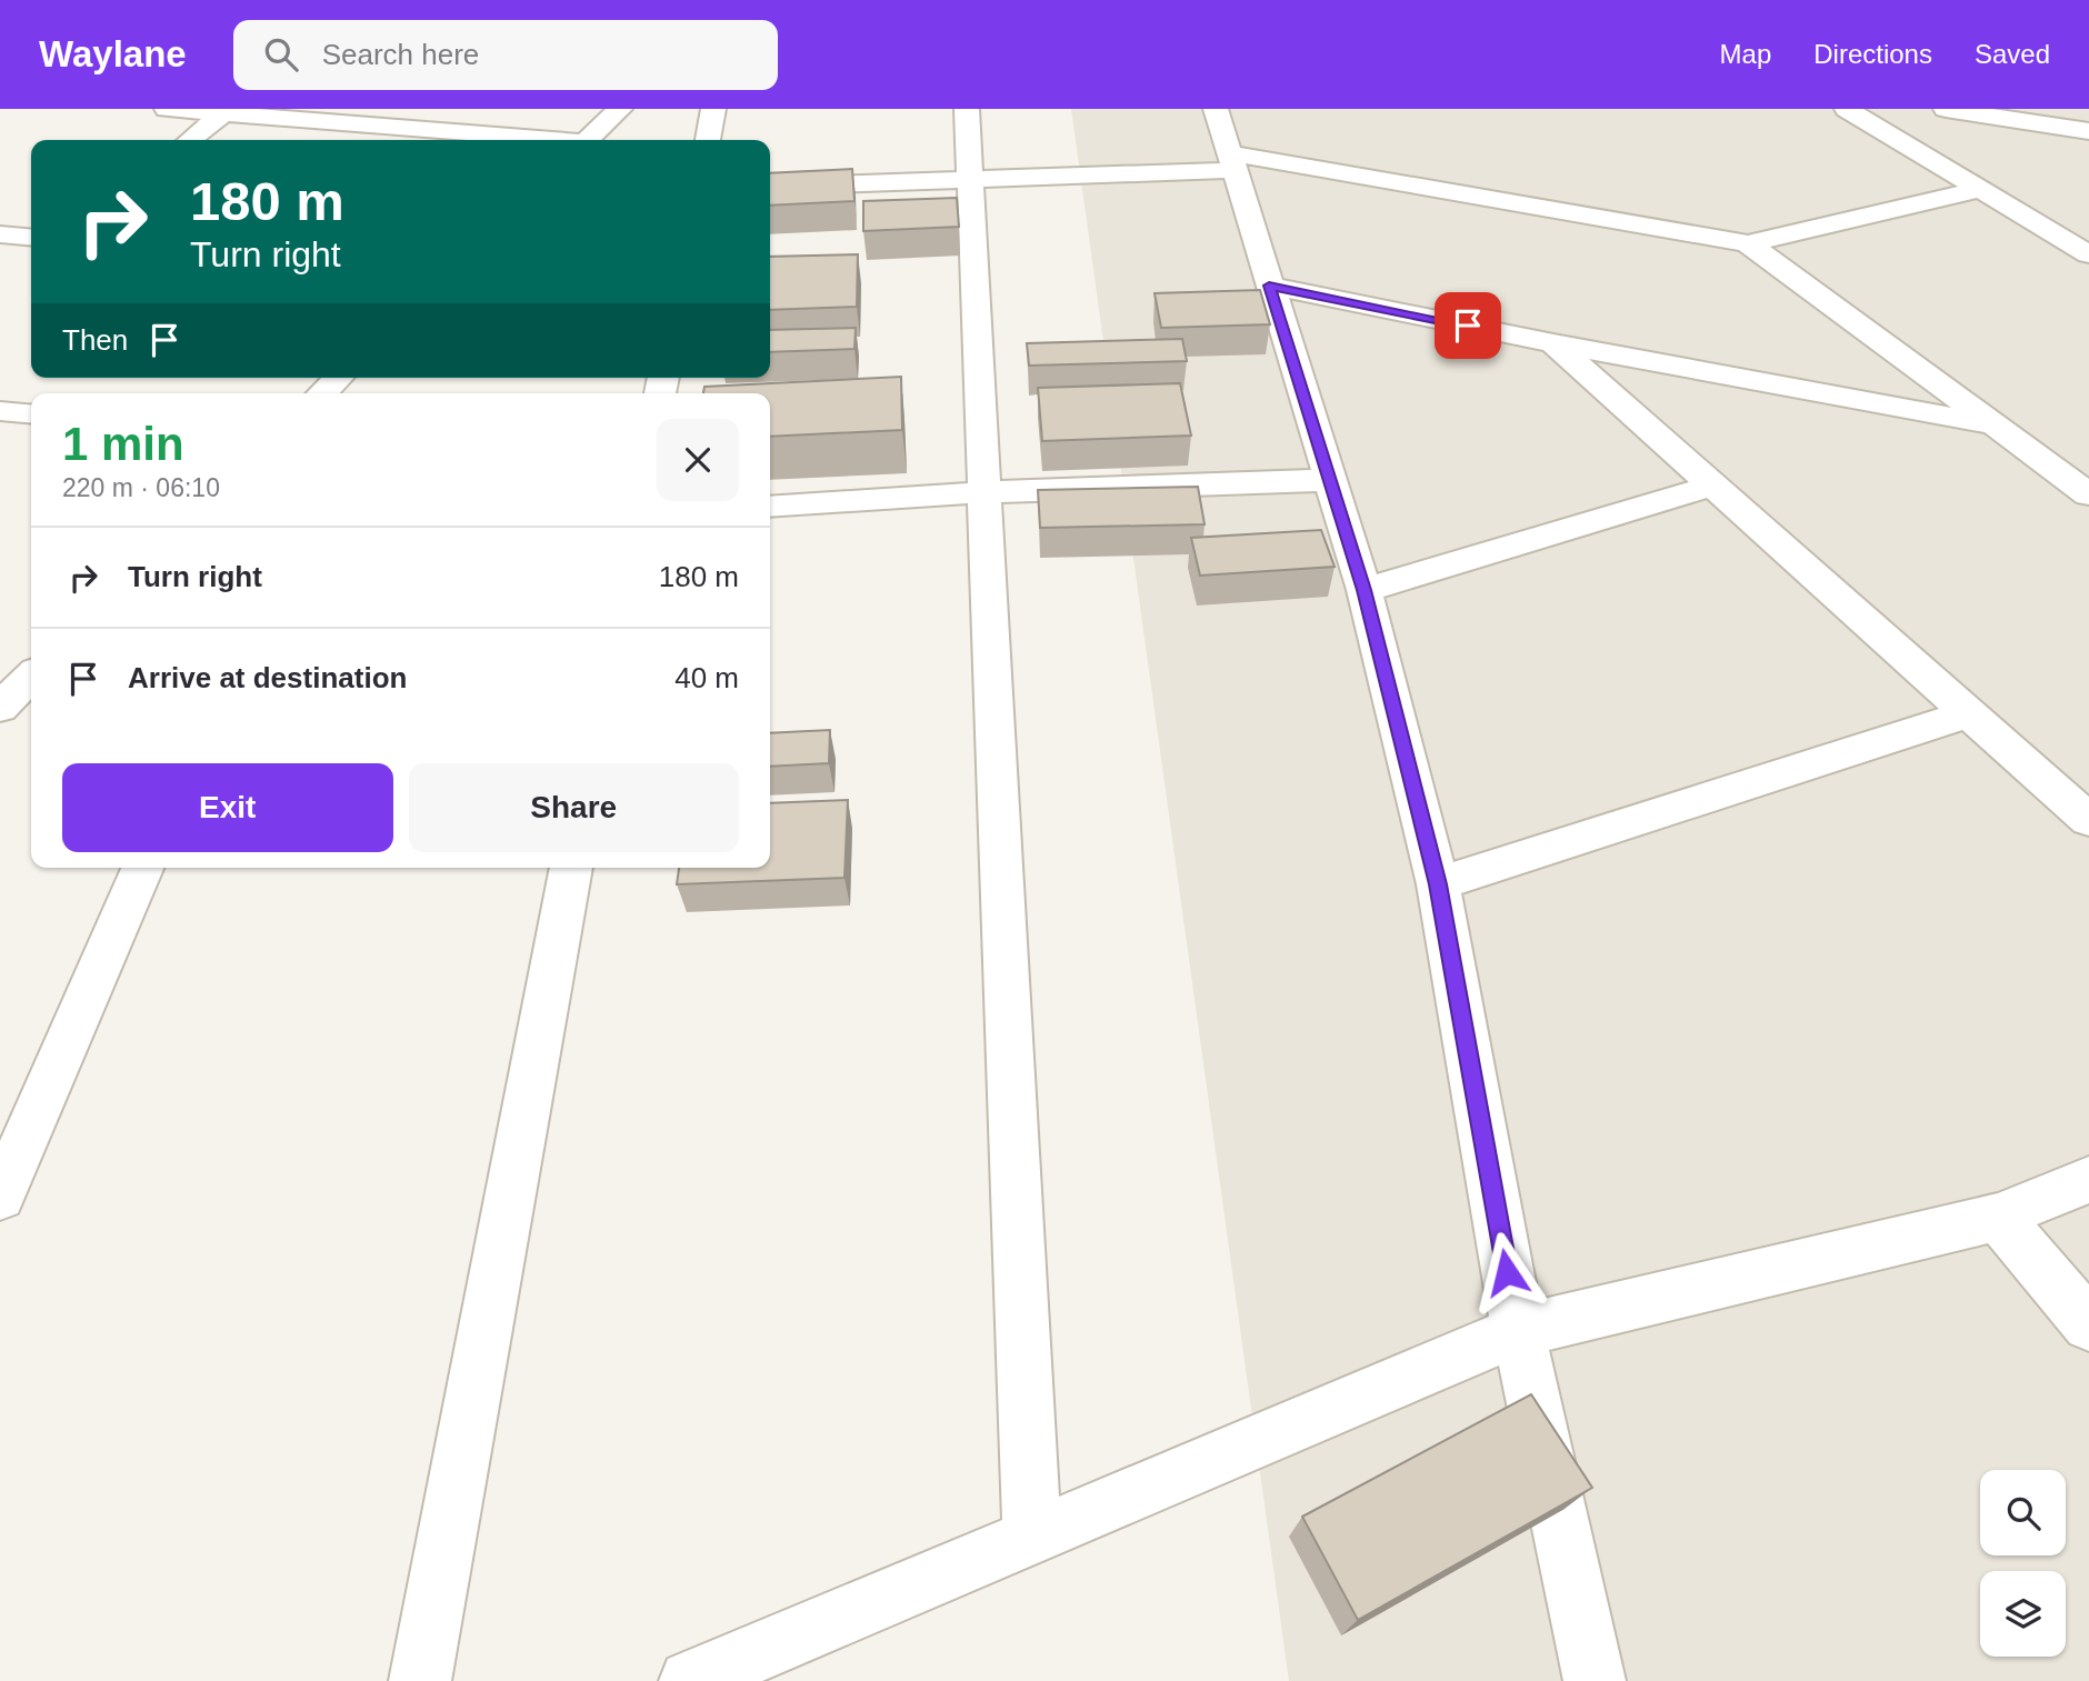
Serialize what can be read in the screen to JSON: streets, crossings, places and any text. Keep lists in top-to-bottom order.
{
  "page": {
    "header": "Waylane",
    "search": "Search here",
    "nav": ["Map", "Directions", "Saved"],
    "turn": ["180 m", "Turn right"],
    "then": "Then",
    "heading": ["1 min", "220 m · 06:10"],
    "list": [
      {
        "name": "Turn right",
        "value": "180 m"
      },
      {
        "name": "Arrive at destination",
        "value": "40 m"
      }
    ],
    "buttons": ["Exit", "Share"]
  }
}
